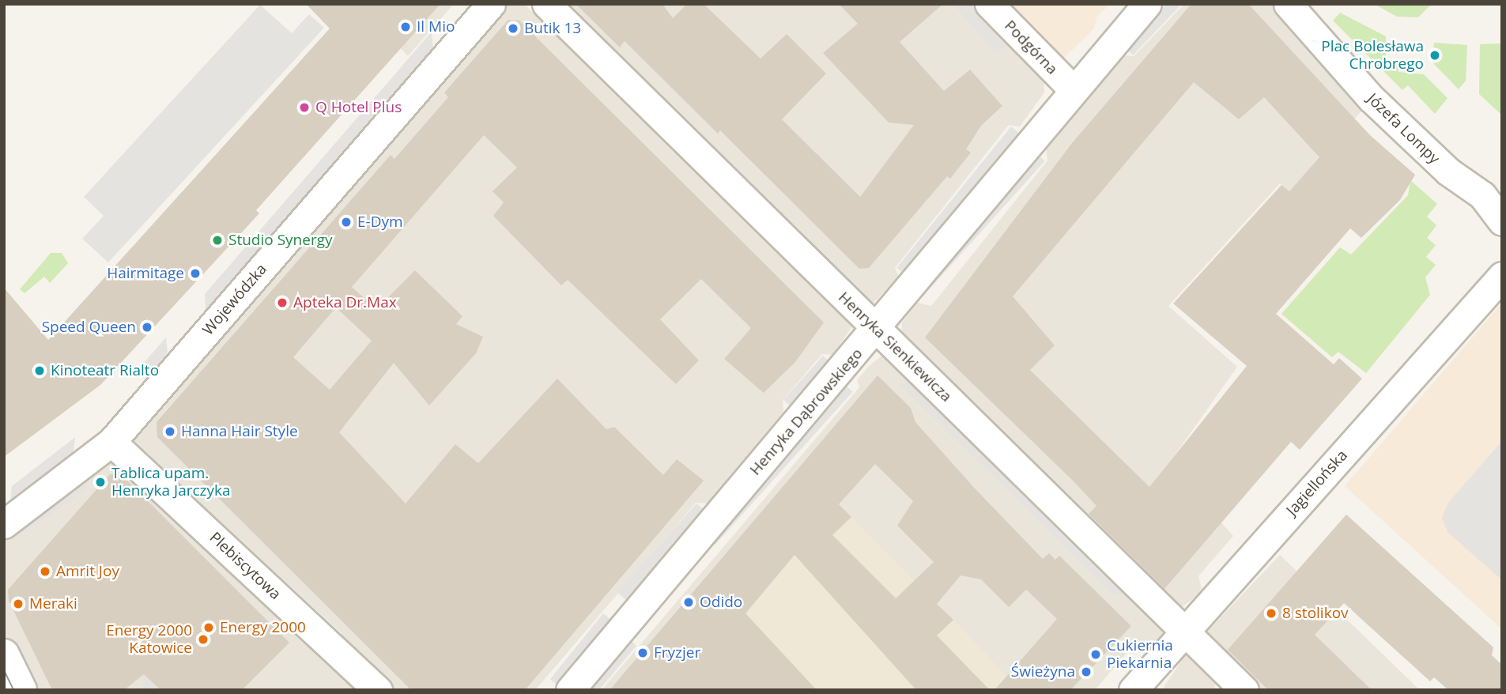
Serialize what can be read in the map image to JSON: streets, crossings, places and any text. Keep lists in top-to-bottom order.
{
  "streets": {
    "street": [
      "Podgórna",
      "Józefa Lompy",
      "Wojewódzka",
      "Henryka Sienkiewicza",
      "Henryka Dąbrowskiego",
      "Jagiellońska",
      "Plebiscytowa"
    ]
  },
  "crossings": [
    ["Podgórna", "Henryka Dąbrowskiego"],
    ["Wojewódzka", "Plebiscytowa"],
    ["Henryka Sienkiewicza", "Henryka Dąbrowskiego"],
    ["Henryka Sienkiewicza", "Jagiellońska"]
  ],
  "places": [
    "Il Mio",
    "Butik 13",
    "Plac Bolesława Chrobrego",
    "Q Hotel Plus",
    "E-Dym",
    "Studio Synergy",
    "Hairmitage",
    "Apteka Dr.Max",
    "Speed Queen",
    "Kinoteatr Rialto",
    "Hanna Hair Style",
    "Tablica upam. Henryka Jarczyka",
    "Amrit Joy",
    "Odido",
    "Meraki",
    "8 stolikov",
    "Energy 2000",
    "Energy 2000 Katowice",
    "Fryzjer",
    "Cukiernia Piekarnia",
    "Świeżyna"
  ]
}
